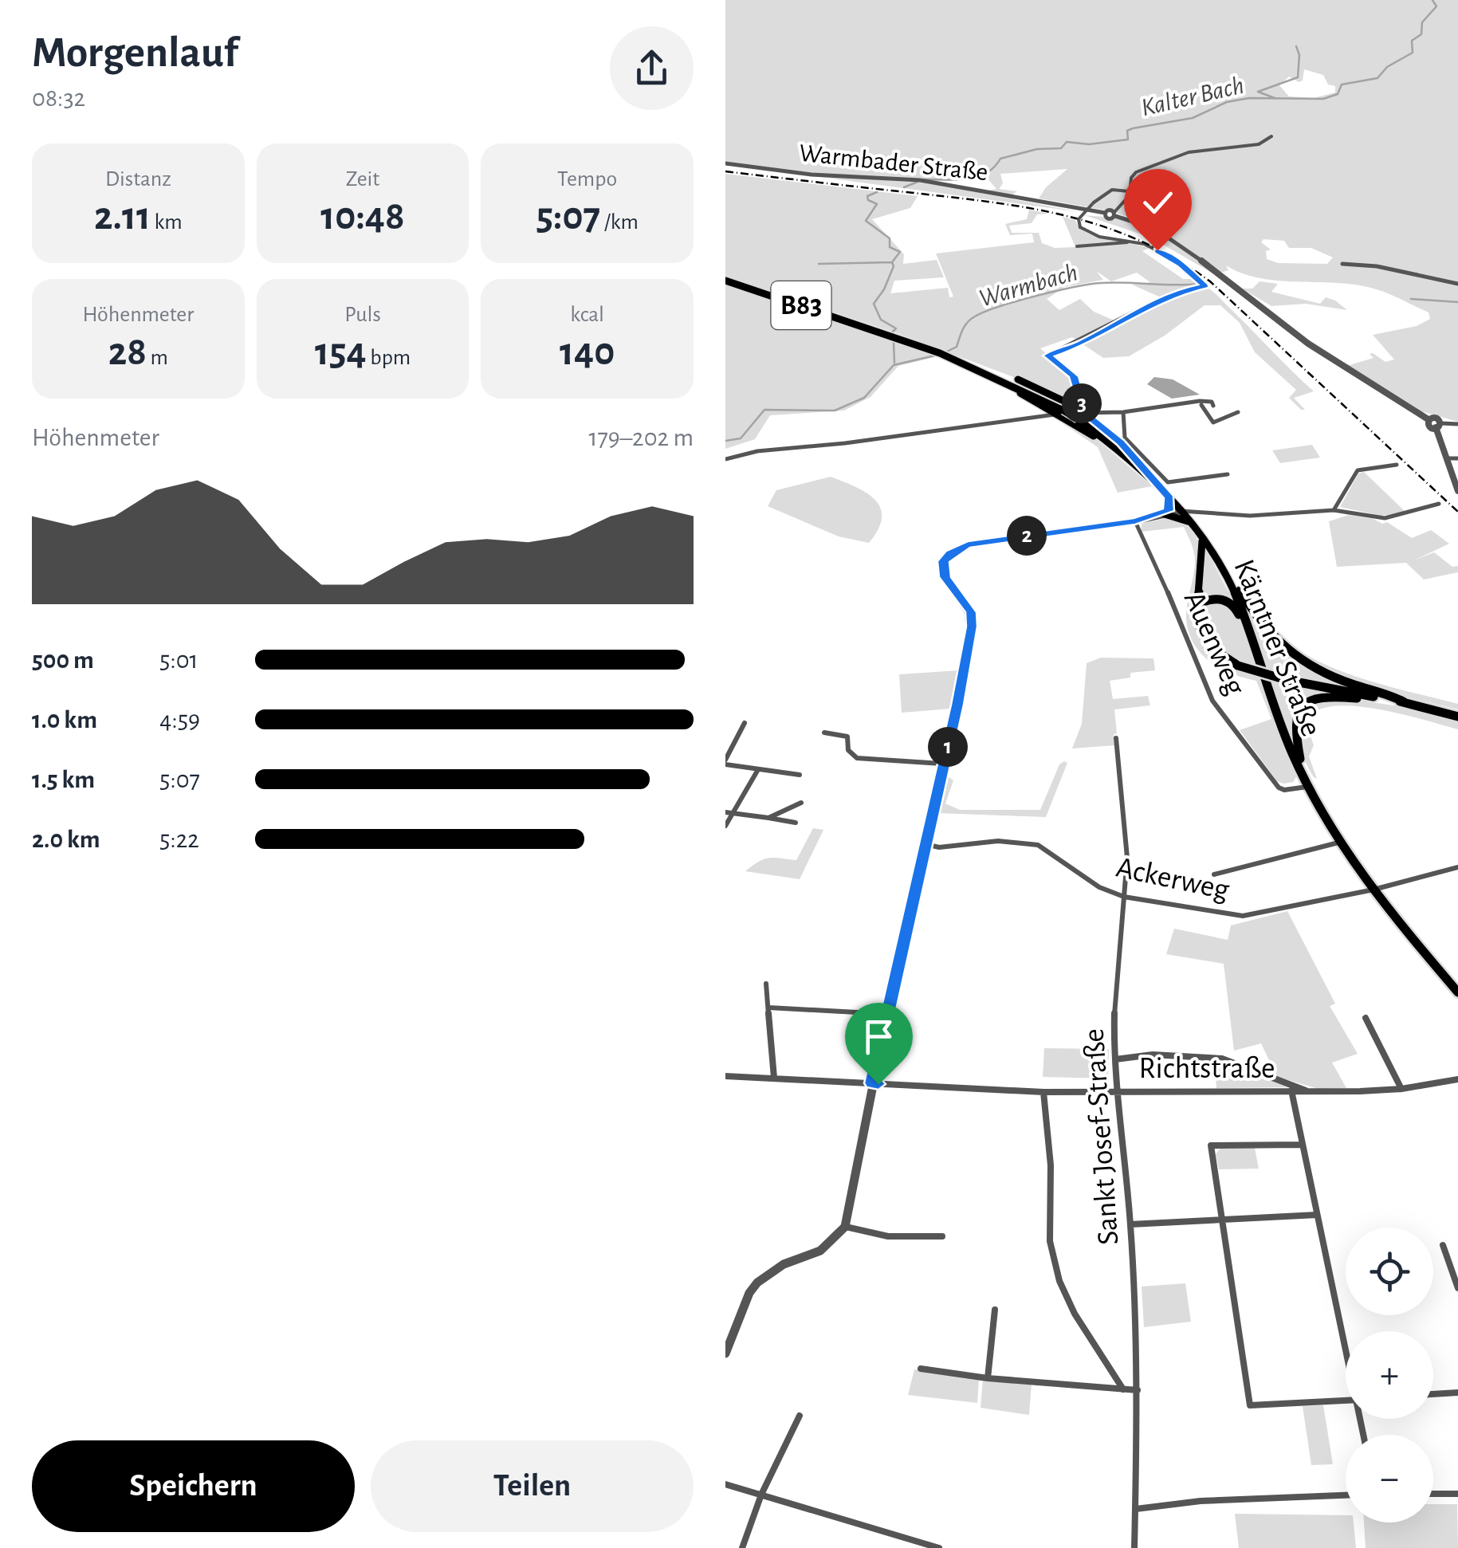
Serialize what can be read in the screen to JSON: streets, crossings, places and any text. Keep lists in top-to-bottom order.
{
  "streets": {
    "main road": ["B83", "Kärntner Straße"],
    "street": [
      "Warmbader Straße",
      "Auenweg",
      "Ackerweg",
      "Richtstraße",
      "Sankt Josef-Straße"
    ]
  },
  "crossings": [
    ["Auenweg", "Kärntner Straße"],
    ["Kärntner Straße", "Ackerweg"],
    ["Ackerweg", "Sankt Josef-Straße"],
    ["Richtstraße", "Sankt Josef-Straße"]
  ],
  "water": ["Kalter Bach", "Warmbach"],
  "page": {
    "heading": ["Morgenlauf", "08:32"],
    "stats": [
      ["Distanz", "2.11 km"],
      ["Zeit", "10:48"],
      ["Tempo", "5:07 /km"],
      ["Höhenmeter", "28 m"],
      ["Puls", "154 bpm"],
      ["kcal", "140"]
    ],
    "pins": ["3", "2", "1"],
    "chart": ["Höhenmeter", "179–202 m"],
    "list": [
      {
        "name": "500 m",
        "note": "5:01"
      },
      {
        "name": "1.0 km",
        "note": "4:59"
      },
      {
        "name": "1.5 km",
        "note": "5:07"
      },
      {
        "name": "2.0 km",
        "note": "5:22"
      }
    ],
    "map_buttons": ["+", "−"],
    "buttons": ["Speichern", "Teilen"]
  }
}
